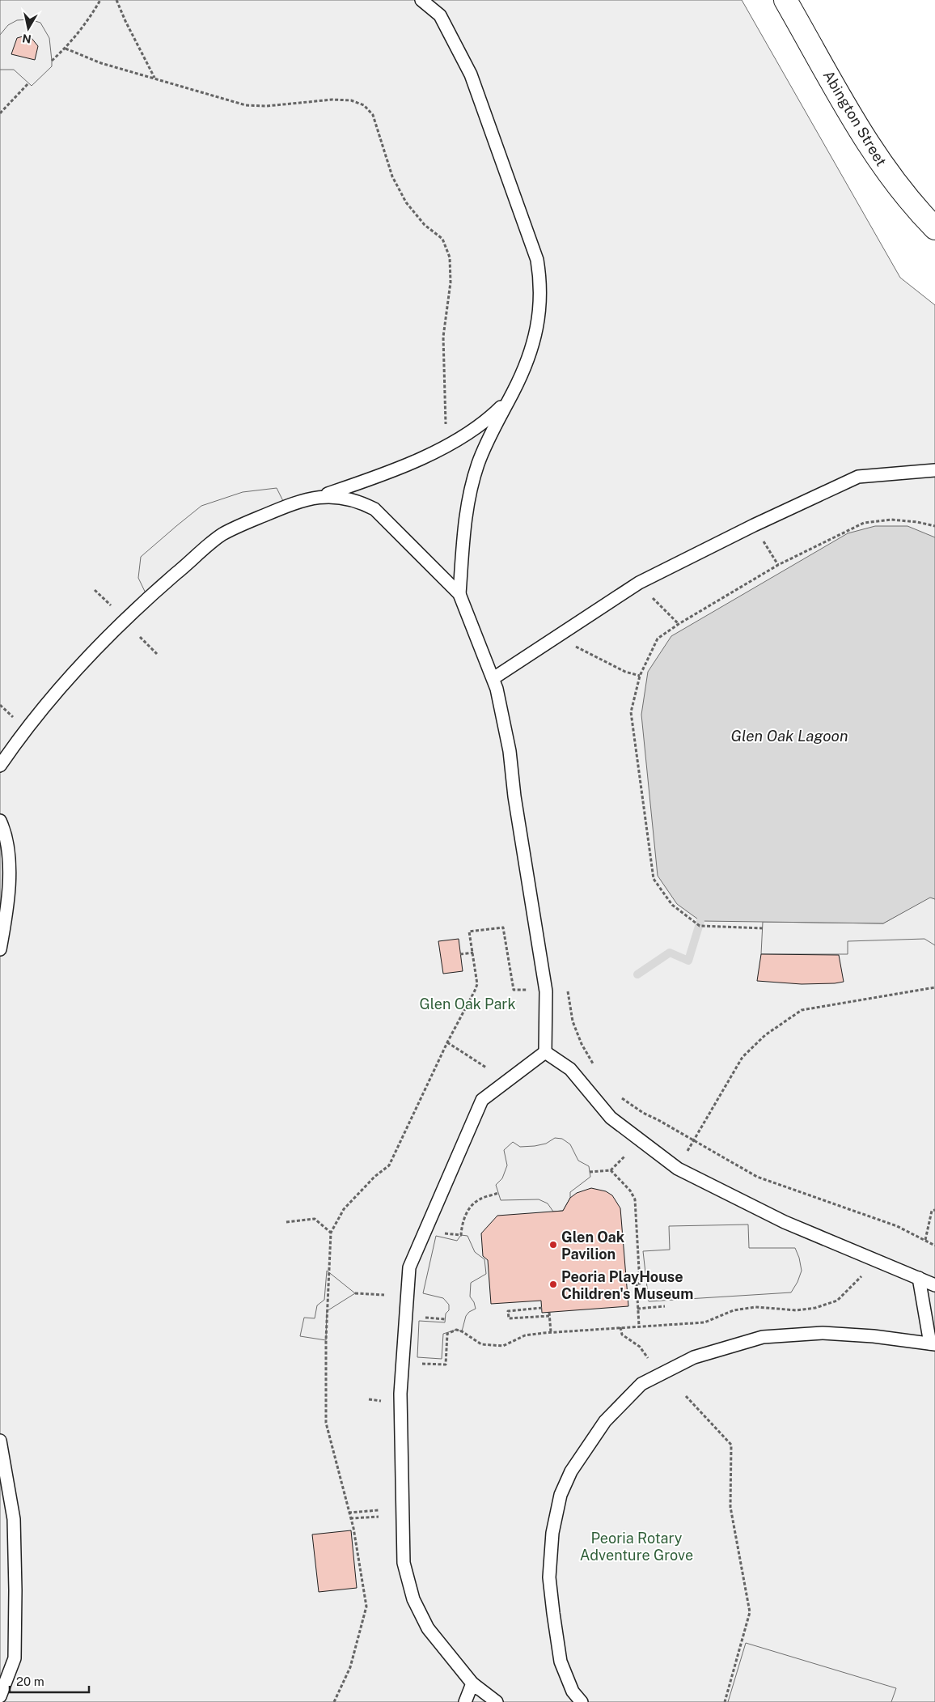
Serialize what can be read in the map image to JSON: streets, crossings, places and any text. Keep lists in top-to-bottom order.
{
  "streets": {
    "street": ["Abington Street"]
  },
  "water": ["Glen Oak Lagoon"],
  "parks": ["Glen Oak Park", "Peoria Rotary Adventure Grove"],
  "places": ["Glen Oak Pavilion", "Peoria PlayHouse Children's Museum"],
  "scale_bar": "20 m",
  "north": "bottom"
}
